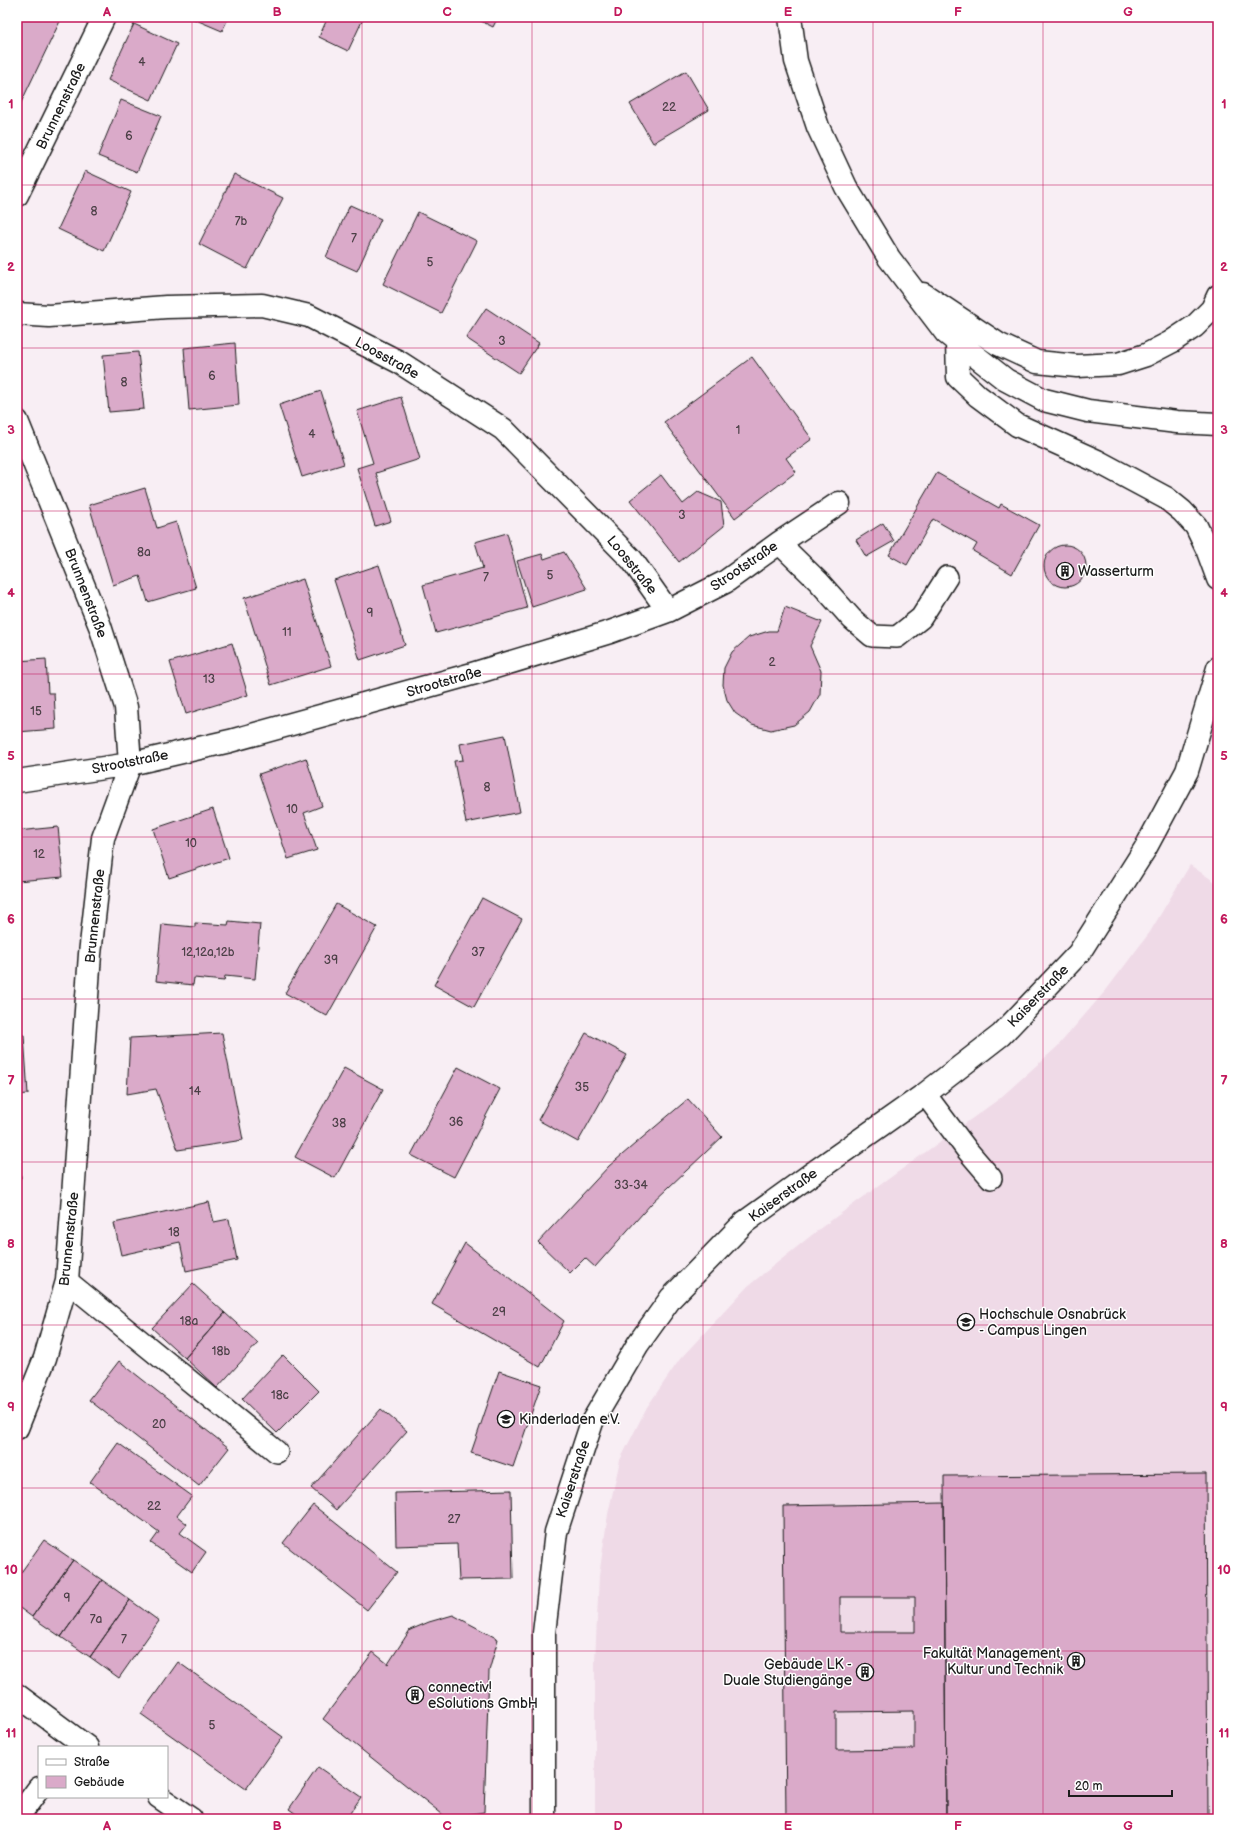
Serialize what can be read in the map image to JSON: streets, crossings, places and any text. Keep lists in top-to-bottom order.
{
  "streets": {
    "street": [
      "Brunnenstraße",
      "Loosstraße",
      "Strootstraße",
      "Kaiserstraße"
    ]
  },
  "crossings": [
    ["Brunnenstraße", "Strootstraße"],
    ["Loosstraße", "Strootstraße"]
  ],
  "places": {
    "building": [
      "Wasserturm",
      "Fakultät Management, Kultur und Technik",
      "Gebäude LK - Duale Studiengänge",
      "connectiv! eSolutions GmbH"
    ],
    "school or university": ["Hochschule Osnabrück - Campus Lingen", "Kinderladen e.V."]
  },
  "house_numbers": [
    "4",
    "22",
    "6",
    "8",
    "7b",
    "7",
    "5",
    "3",
    "6",
    "8",
    "1",
    "4",
    "3",
    "8a",
    "5",
    "7",
    "9",
    "11",
    "2",
    "13",
    "15",
    "8",
    "10",
    "10",
    "12",
    "12,12a,12b",
    "37",
    "39",
    "35",
    "14",
    "36",
    "38",
    "33-34",
    "18",
    "29",
    "18a",
    "18b",
    "18c",
    "20",
    "22",
    "27",
    "9",
    "7a",
    "7",
    "5"
  ],
  "legend": ["Straße", "Gebäude"],
  "scale_bar": "20 m",
  "grid": {
    "columns": [
      "A",
      "B",
      "C",
      "D",
      "E",
      "F",
      "G"
    ],
    "rows": [
      "1",
      "2",
      "3",
      "4",
      "5",
      "6",
      "7",
      "8",
      "9",
      "10",
      "11"
    ]
  }
}
